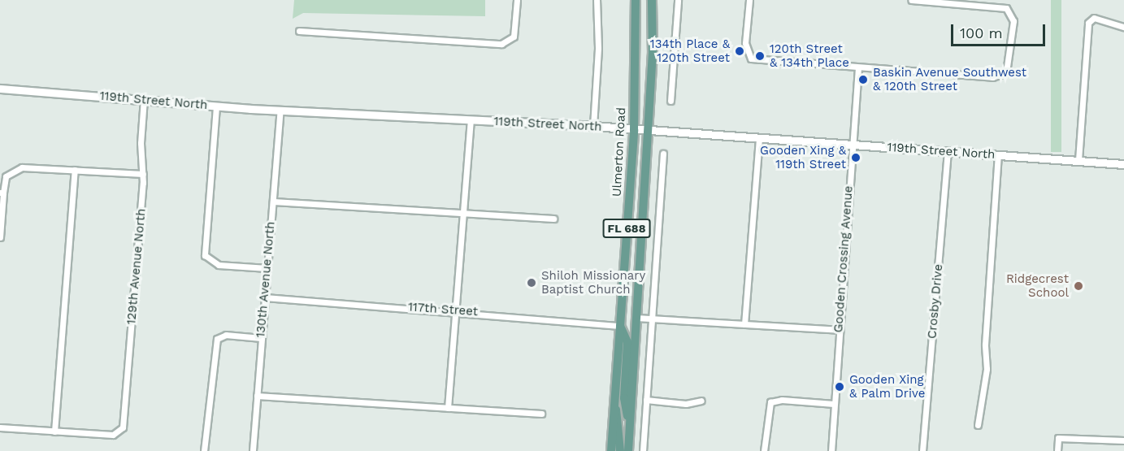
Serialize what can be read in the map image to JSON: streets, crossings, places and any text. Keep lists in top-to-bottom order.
{
  "streets": {
    "main road": ["Ulmerton Road", "FL 688"],
    "street": [
      "119th Street North",
      "Gooden Crossing Avenue",
      "129th Avenue North",
      "130th Avenue North",
      "Crosby Drive",
      "117th Street"
    ]
  },
  "crossings": [
    ["119th Street North", "Ulmerton Road"],
    ["119th Street North", "FL 688"],
    ["119th Street North", "Gooden Crossing Avenue"],
    ["119th Street North", "129th Avenue North"],
    ["119th Street North", "130th Avenue North"],
    ["119th Street North", "Crosby Drive"],
    ["Ulmerton Road", "117th Street"],
    ["130th Avenue North", "117th Street"]
  ],
  "places": [
    "134th Place & 120th Street",
    "120th Street & 134th Place",
    "Baskin Avenue Southwest & 120th Street",
    "Gooden Xing & 119th Street",
    "Shiloh Missionary Baptist Church",
    "Ridgecrest School",
    "Gooden Xing & Palm Drive"
  ],
  "scale_bar": "100 m"
}
